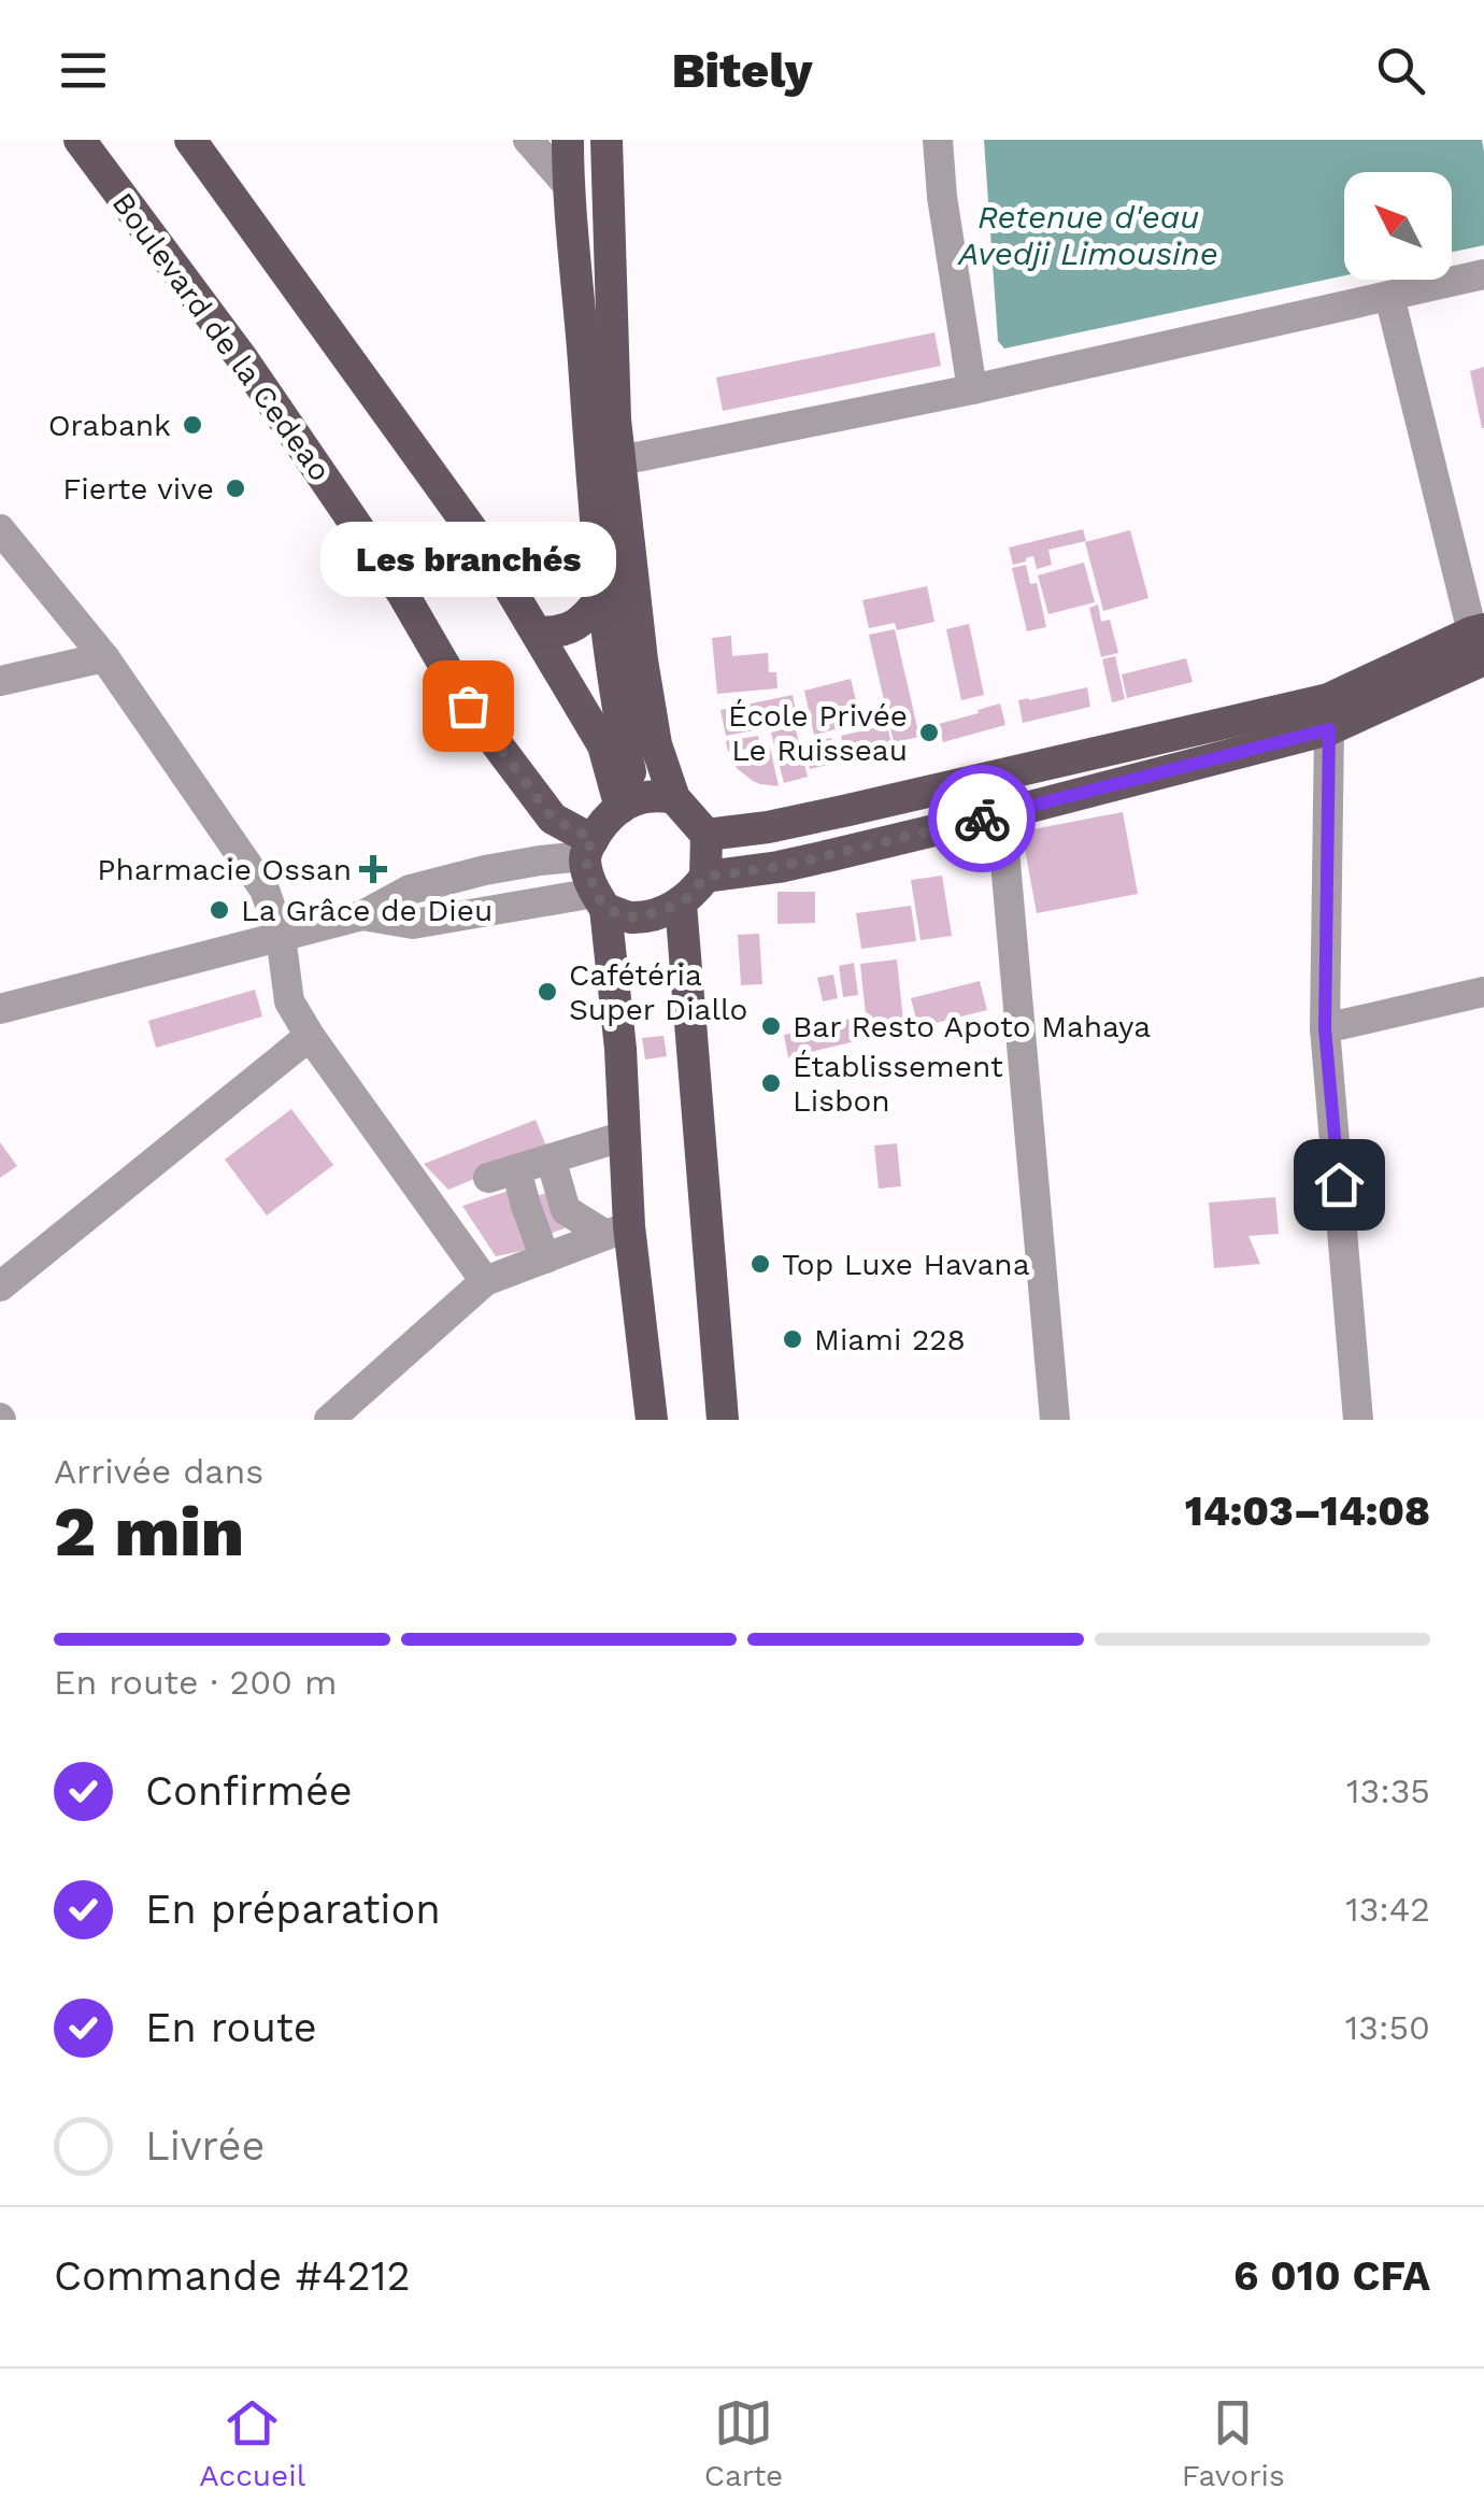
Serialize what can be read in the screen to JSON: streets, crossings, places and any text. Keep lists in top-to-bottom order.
{
  "streets": {
    "main road": ["Boulevard de la Cedeao"]
  },
  "water": ["Retenue d'eau Avedji Limousine"],
  "places": {
    "other": [
      "Orabank",
      "Fierte vive",
      "Les branchés",
      "École Privée Le Ruisseau",
      "La Grâce de Dieu",
      "Cafétéria Super Diallo",
      "Bar Resto Apoto Mahaya",
      "Établissement Lisbon",
      "Top Luxe Havana",
      "Miami 228"
    ],
    "health": ["Pharmacie Ossan"]
  },
  "north": "top left",
  "page": {
    "header": "Bitely",
    "bubble": "Les branchés",
    "heading": ["2 min", "Arrivée dans", "14:03–14:08"],
    "panel": ["Commande #4212", "6 010 CFA"],
    "bar": "En route · 200 m",
    "list": [
      ["Confirmée", "13:35"],
      ["En préparation", "13:42"],
      ["En route", "13:50"],
      "Livrée"
    ],
    "tabs": ["Accueil", "Carte", "Favoris"]
  }
}
